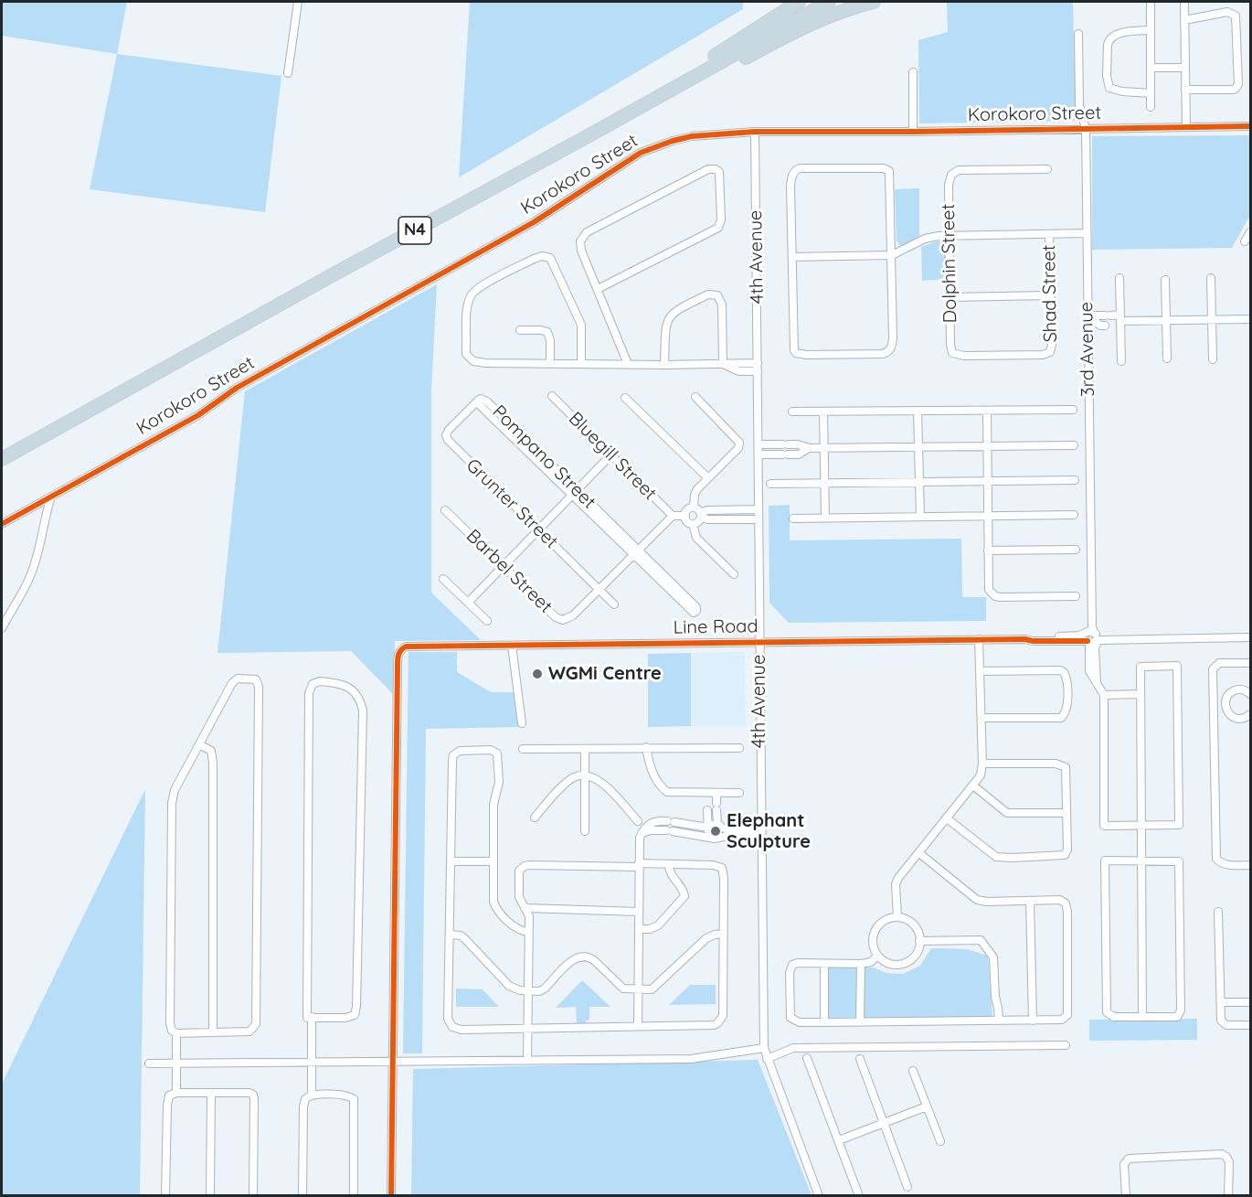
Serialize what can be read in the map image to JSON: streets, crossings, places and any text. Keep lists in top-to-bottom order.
{
  "streets": {
    "highway": ["N4"],
    "street": [
      "Korokoro Street",
      "4th Avenue",
      "Dolphin Street",
      "Shad Street",
      "3rd Avenue",
      "Bluegill Street",
      "Pompano Street",
      "Grunter Street",
      "Barbel Street",
      "Line Road"
    ]
  },
  "crossings": [
    ["Korokoro Street", "4th Avenue"],
    ["Korokoro Street", "3rd Avenue"],
    ["4th Avenue", "Line Road"],
    ["Dolphin Street", "Shad Street"],
    ["3rd Avenue", "Line Road"],
    ["Pompano Street", "Grunter Street"],
    ["Grunter Street", "Barbel Street"]
  ],
  "places": ["WGMi Centre", "Elephant Sculpture"]
}
